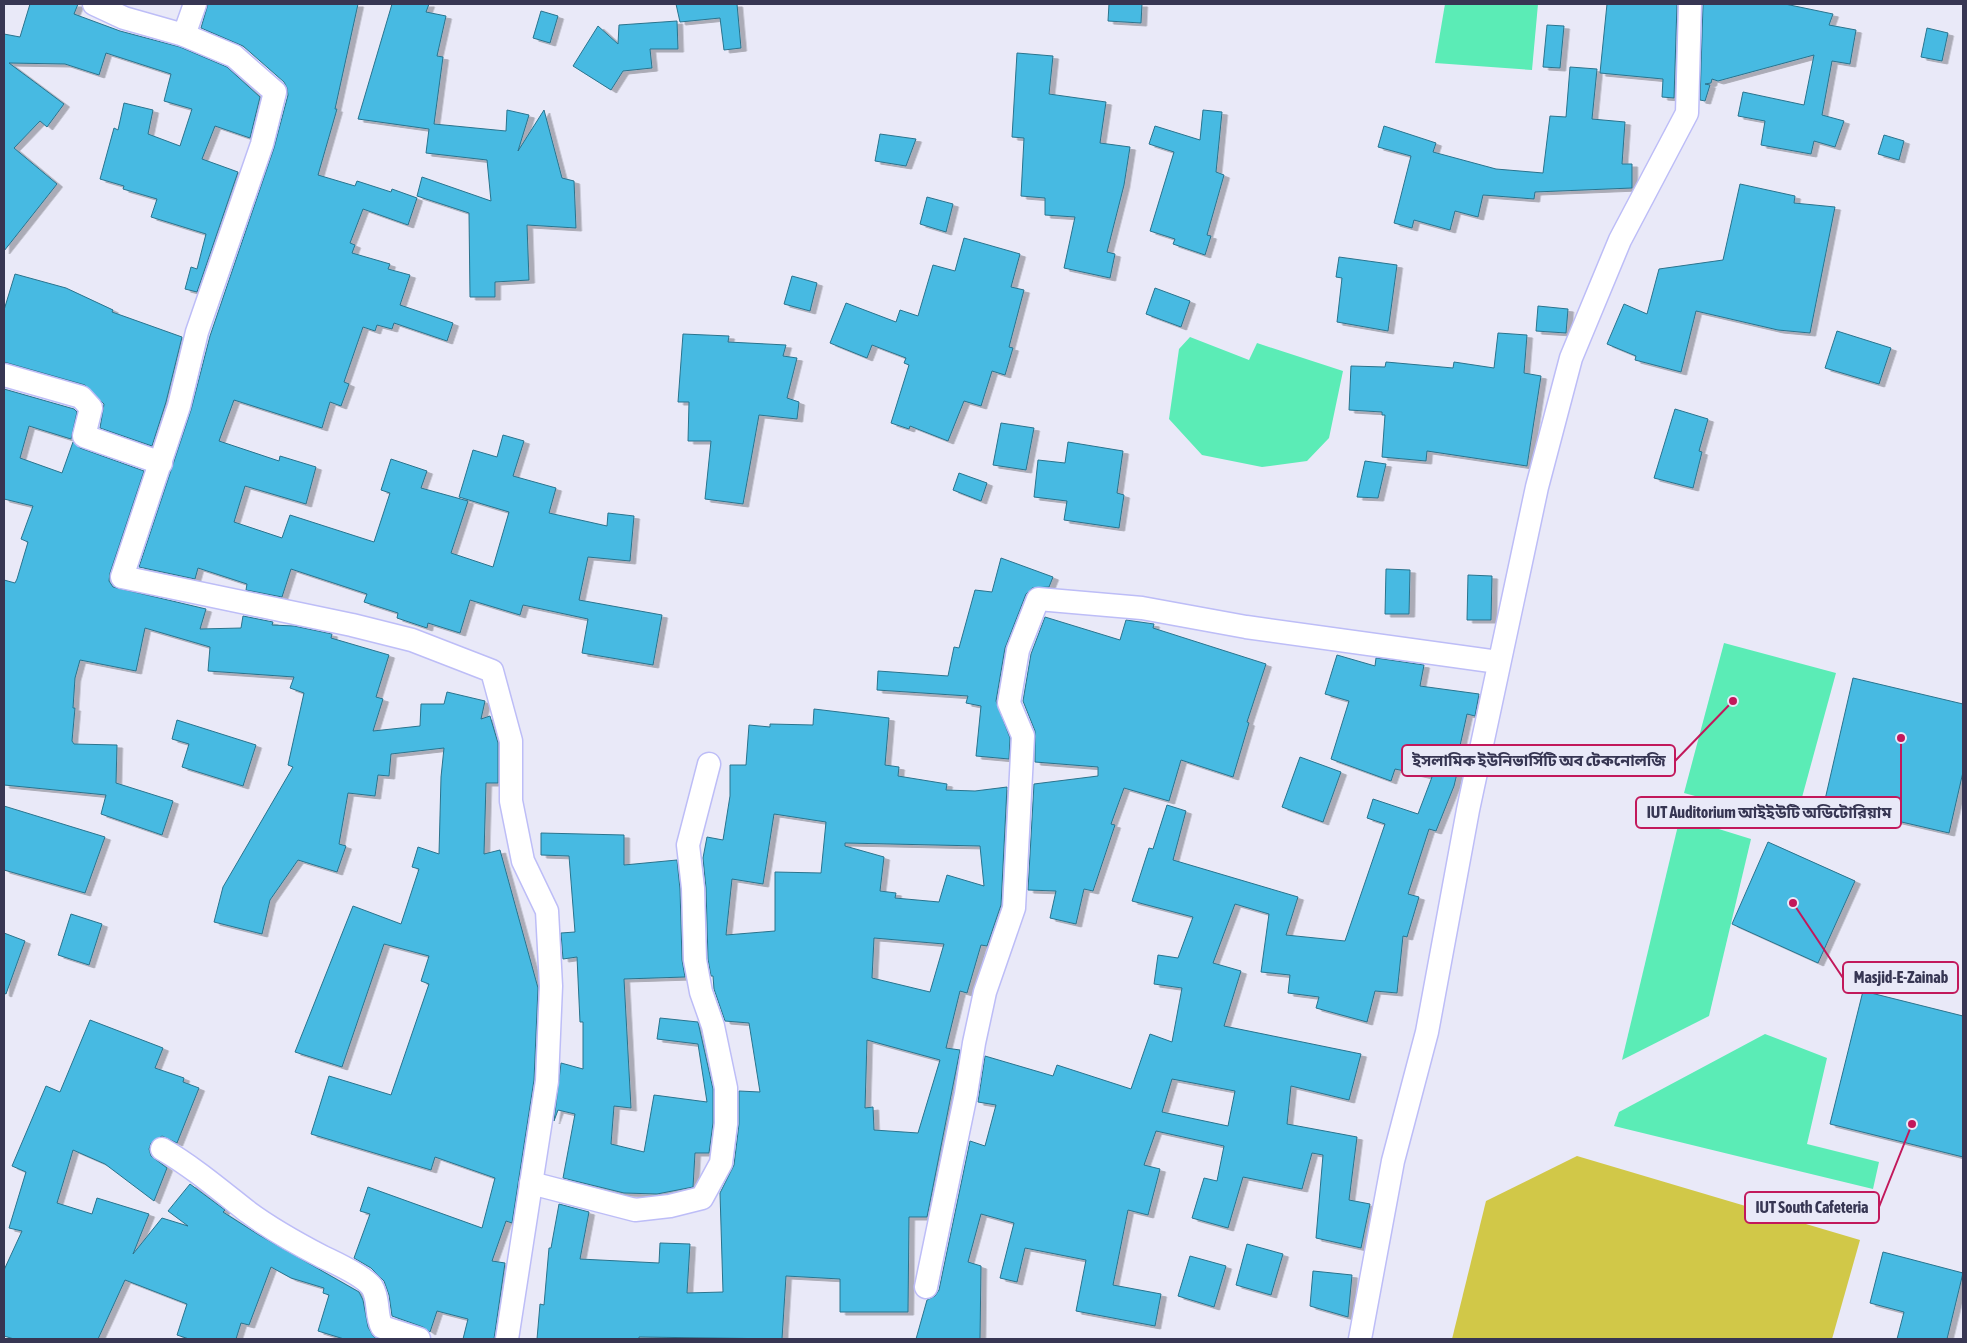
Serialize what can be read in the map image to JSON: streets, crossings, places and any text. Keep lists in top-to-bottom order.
{
  "places": [
    "ইসলামিক ইউনিভার্সিটি অব টেকনোলজি",
    "IUT Auditorium আইইউটি অডিটোরিয়াম",
    "Masjid-E-Zainab",
    "IUT South Cafeteria"
  ]
}
